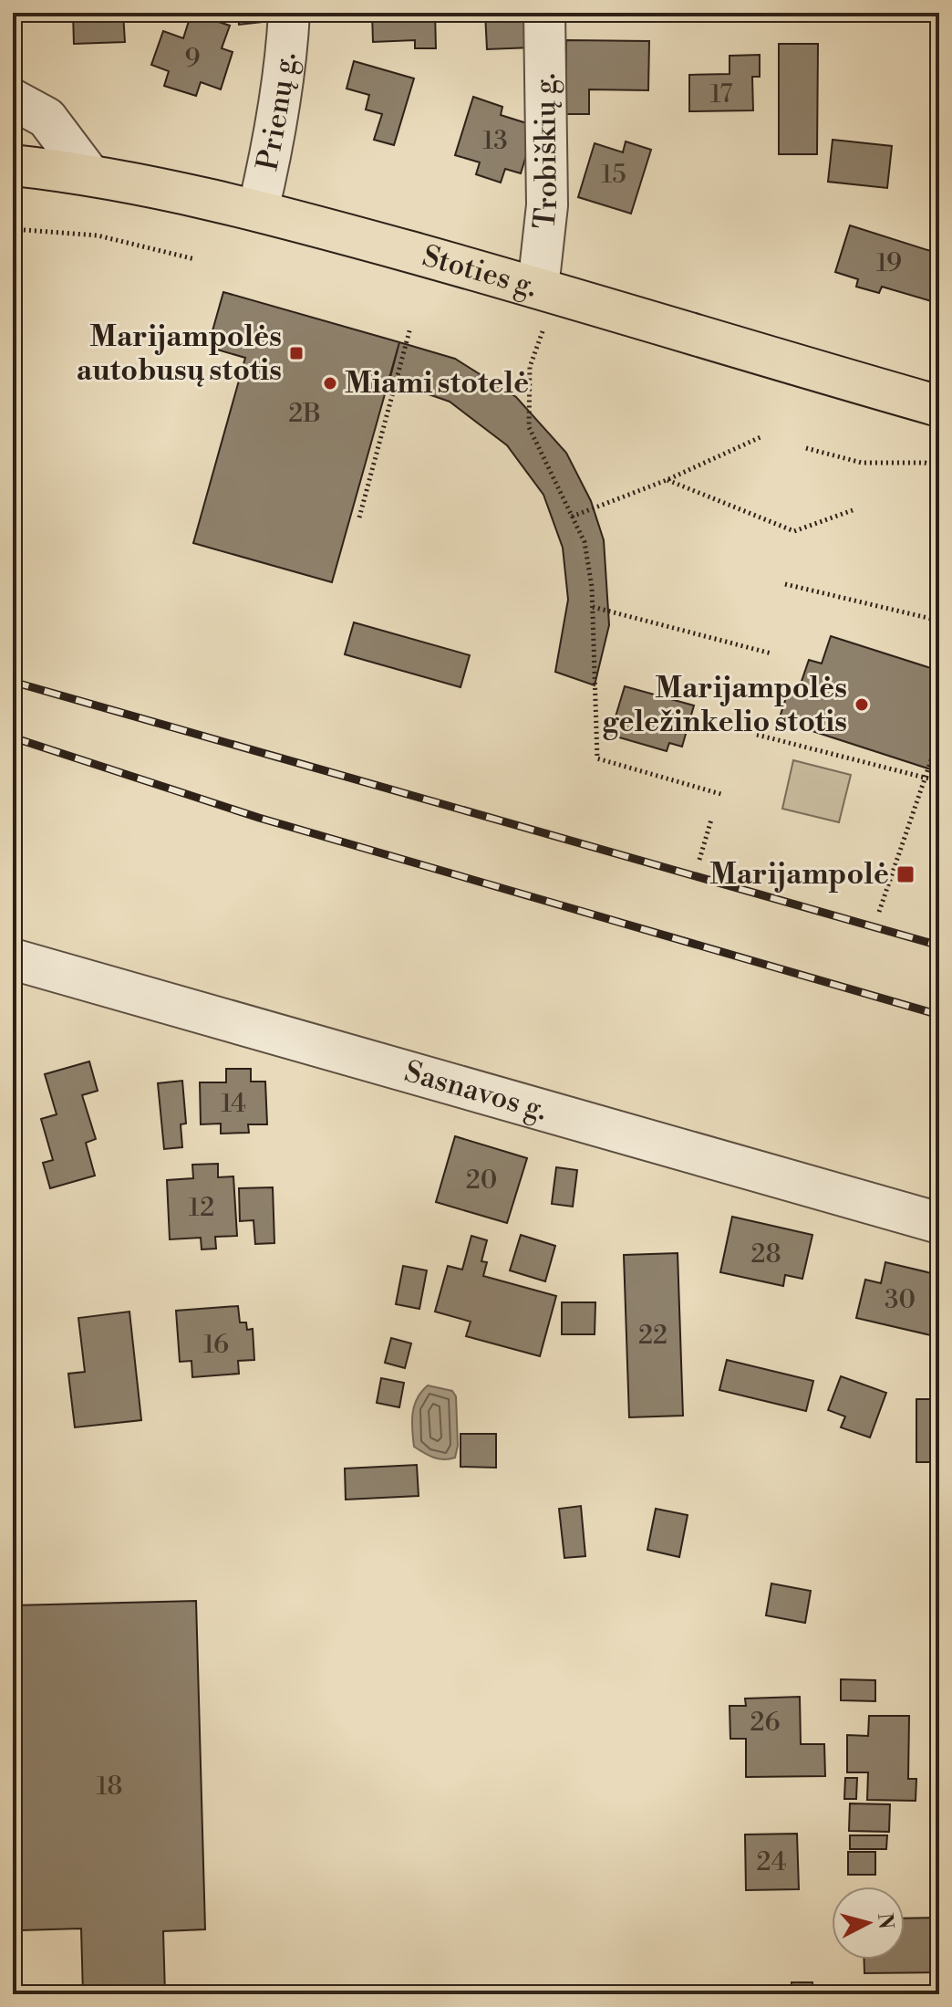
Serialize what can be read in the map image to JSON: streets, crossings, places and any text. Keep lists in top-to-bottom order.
{
  "streets": {
    "main road": ["Stoties g."],
    "street": ["Prienų g.", "Trobiškių g.", "Sasnavos g."]
  },
  "crossings": [
    ["Prienų g.", "Stoties g."],
    ["Trobiškių g.", "Stoties g."]
  ],
  "places": {
    "transit": ["Marijampolės autobusų stotis", "Marijampolė"],
    "other": ["Miami stotelė", "Marijampolės geležinkelio stotis"]
  },
  "house_numbers": [
    "9",
    "17",
    "13",
    "15",
    "19",
    "2B",
    "14",
    "20",
    "12",
    "28",
    "30",
    "22",
    "16",
    "26",
    "18",
    "24"
  ],
  "north": "right"
}
